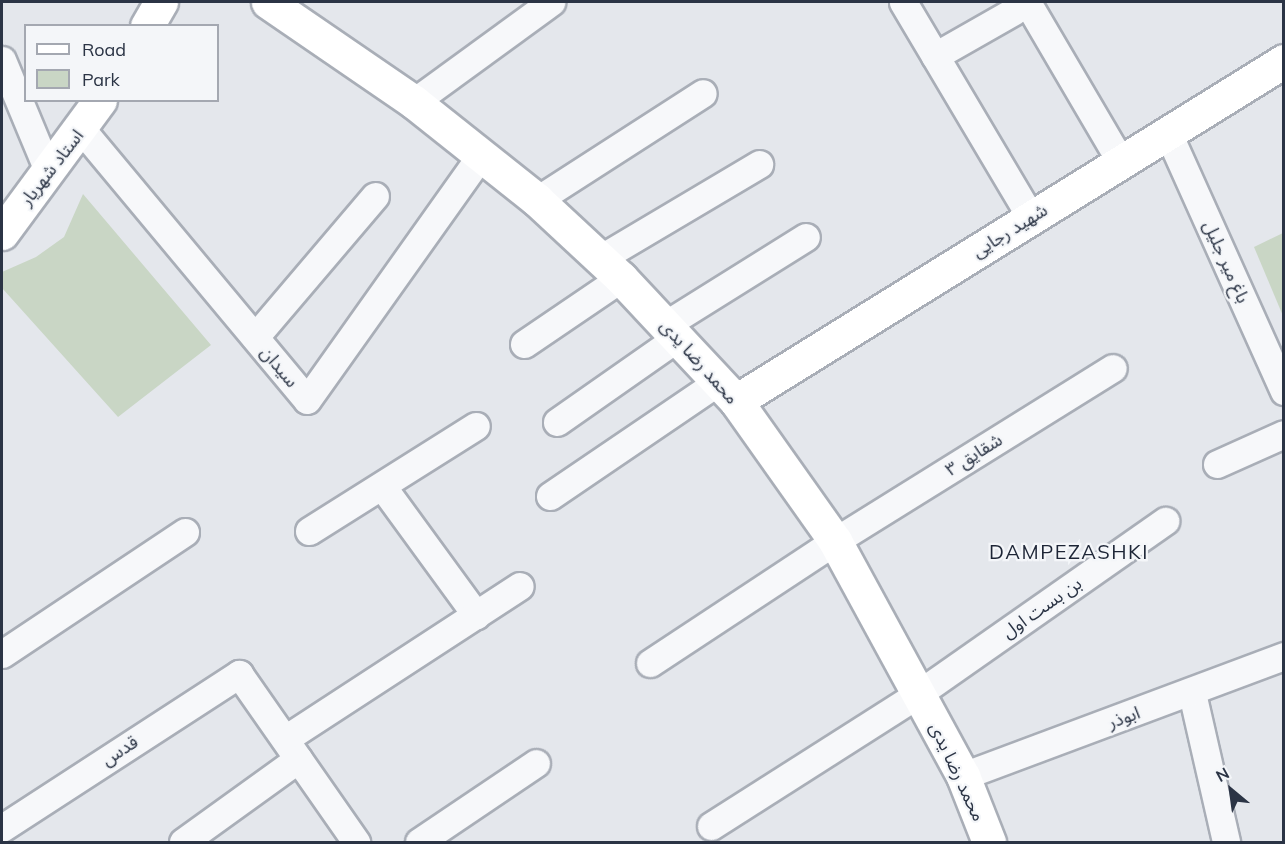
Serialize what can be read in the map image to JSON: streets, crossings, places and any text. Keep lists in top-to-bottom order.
{
  "streets": {
    "main road": ["استاد شهریار", "شهید رجایی", "محمد رضا یدی"],
    "street": [
      "باغ میر جلیل",
      "سیدان",
      "شقایق ۳",
      "بن بست اول",
      "ابوذر",
      "قدس"
    ]
  },
  "crossings": [
    ["استاد شهریار", "سیدان"],
    ["شهید رجایی", "باغ میر جلیل"],
    ["شهید رجایی", "محمد رضا یدی"],
    ["محمد رضا یدی", "سیدان"],
    ["محمد رضا یدی", "شقایق ۳"],
    ["محمد رضا یدی", "بن بست اول"],
    ["محمد رضا یدی", "ابوذر"]
  ],
  "districts": ["DAMPEZASHKI"],
  "legend": ["Road", "Park"],
  "north": "top left"
}
